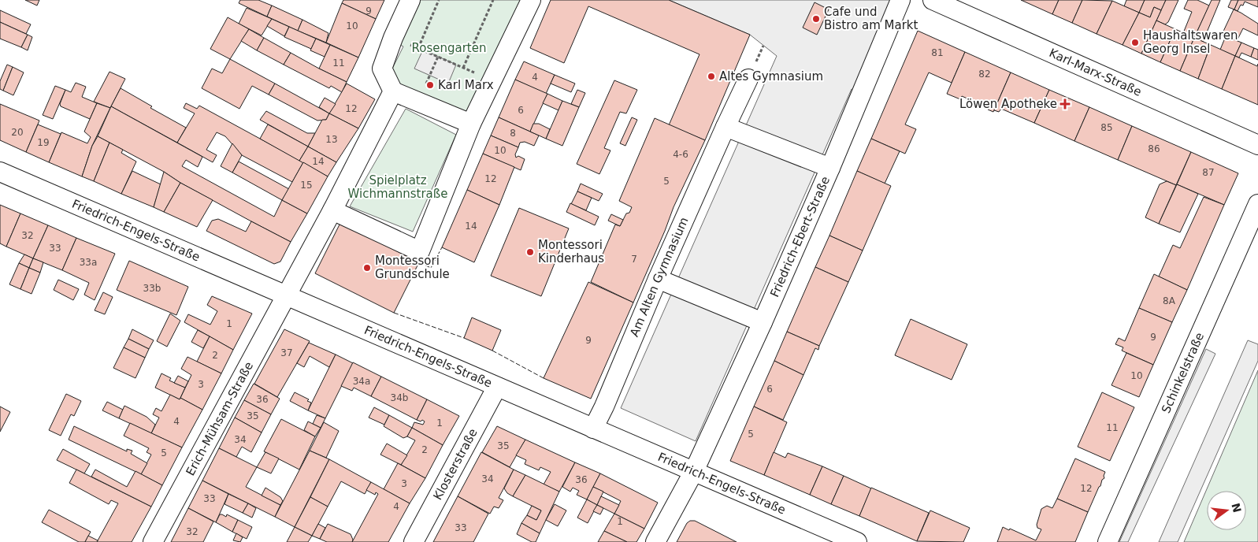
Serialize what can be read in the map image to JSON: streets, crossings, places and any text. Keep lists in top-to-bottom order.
{
  "streets": {
    "street": [
      "Karl-Marx-Straße",
      "Friedrich-Engels-Straße",
      "Friedrich-Ebert-Straße",
      "Am Alten Gymnasium",
      "Schinkelstraße",
      "Erich-Mühsam-Straße",
      "Klosterstraße"
    ]
  },
  "crossings": [
    ["Friedrich-Engels-Straße", "Friedrich-Ebert-Straße"],
    ["Friedrich-Engels-Straße", "Am Alten Gymnasium"],
    ["Friedrich-Engels-Straße", "Erich-Mühsam-Straße"],
    ["Friedrich-Engels-Straße", "Klosterstraße"]
  ],
  "parks": ["Rosengarten", "Spielplatz Wichmannstraße"],
  "places": {
    "other": [
      "Cafe und Bistro am Markt",
      "Haushaltswaren Georg Insel",
      "Altes Gymnasium",
      "Karl Marx",
      "Montessori Kinderhaus",
      "Montessori Grundschule"
    ],
    "health": ["Löwen Apotheke"]
  },
  "house_numbers": [
    "9",
    "10",
    "81",
    "11",
    "82",
    "4",
    "12",
    "6",
    "85",
    "20",
    "8",
    "13",
    "19",
    "86",
    "10",
    "4-6",
    "14",
    "87",
    "12",
    "5",
    "15",
    "14",
    "32",
    "33",
    "7",
    "33a",
    "33b",
    "8A",
    "1",
    "9",
    "9",
    "37",
    "2",
    "10",
    "34a",
    "3",
    "6",
    "34b",
    "36",
    "35",
    "4",
    "1",
    "11",
    "5",
    "34",
    "35",
    "2",
    "5",
    "34",
    "36",
    "3",
    "12",
    "33",
    "4",
    "1",
    "33",
    "32"
  ],
  "north": "right"
}
